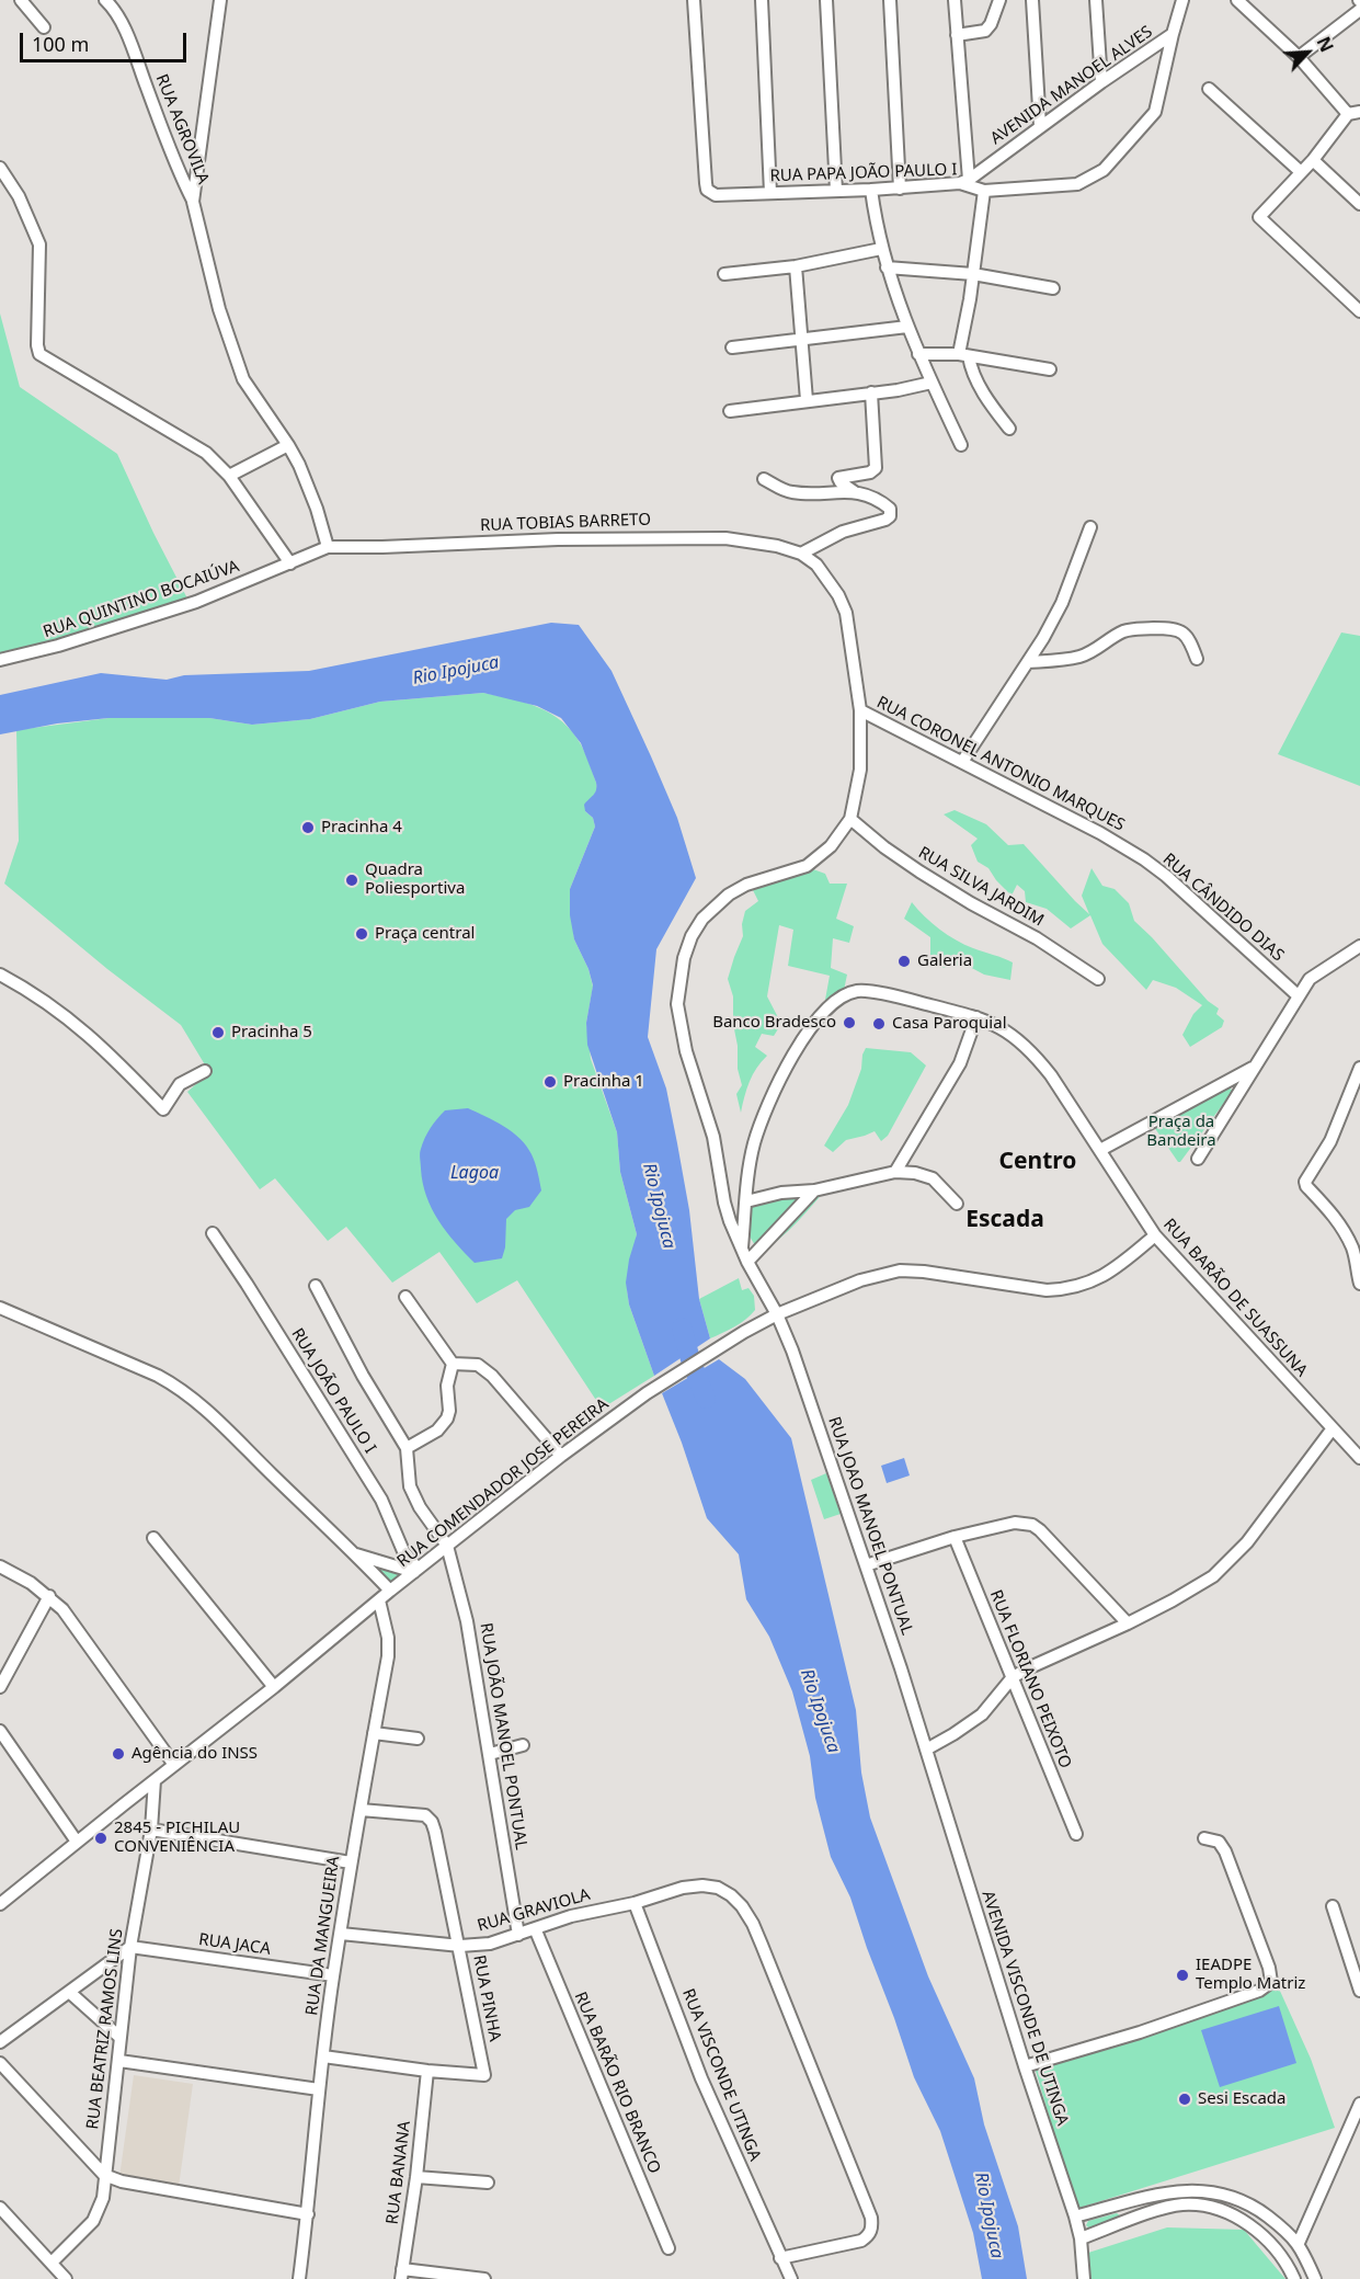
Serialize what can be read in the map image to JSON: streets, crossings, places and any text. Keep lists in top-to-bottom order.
{
  "streets": {
    "street": [
      "AVENIDA MANOEL ALVES",
      "RUA AGROVILA",
      "RUA PAPA JOÃO PAULO I",
      "RUA TOBIAS BARRETO",
      "RUA QUINTINO BOCAIÚVA",
      "RUA CORONEL ANTONIO MARQUES",
      "RUA SILVA JARDIM",
      "RUA CÂNDIDO DIAS",
      "RUA BARÃO DE SUASSUNA",
      "RUA JOÃO PAULO I",
      "RUA COMENDADOR JOSE PEREIRA",
      "RUA JOAO MANOEL PONTUAL",
      "RUA FLORIANO PEIXOTO",
      "RUA JOÃO MANOEL PONTUAL",
      "RUA GRAVIOLA",
      "RUA DA MANGUEIRA",
      "RUA JACA",
      "RUA PINHA",
      "AVENIDA VISCONDE DE UTINGA",
      "RUA BEATRIZ RAMOS LINS",
      "RUA VISCONDE UTINGA",
      "RUA BARÃO RIO BRANCO",
      "RUA BANANA"
    ]
  },
  "crossings": [
    ["AVENIDA MANOEL ALVES", "RUA PAPA JOÃO PAULO I"],
    ["RUA TOBIAS BARRETO", "RUA QUINTINO BOCAIÚVA"],
    ["RUA CORONEL ANTONIO MARQUES", "RUA CÂNDIDO DIAS"],
    ["RUA SILVA JARDIM", "RUA JOAO MANOEL PONTUAL"],
    ["RUA BARÃO DE SUASSUNA", "RUA COMENDADOR JOSE PEREIRA"],
    ["RUA JOÃO PAULO I", "RUA COMENDADOR JOSE PEREIRA"],
    ["RUA COMENDADOR JOSE PEREIRA", "RUA JOAO MANOEL PONTUAL"],
    ["RUA COMENDADOR JOSE PEREIRA", "RUA JOÃO MANOEL PONTUAL"],
    ["RUA COMENDADOR JOSE PEREIRA", "RUA DA MANGUEIRA"],
    ["RUA COMENDADOR JOSE PEREIRA", "RUA BEATRIZ RAMOS LINS"],
    ["RUA JOAO MANOEL PONTUAL", "AVENIDA VISCONDE DE UTINGA"],
    ["RUA JOÃO MANOEL PONTUAL", "RUA GRAVIOLA"],
    ["RUA GRAVIOLA", "RUA DA MANGUEIRA"],
    ["RUA GRAVIOLA", "RUA PINHA"],
    ["RUA GRAVIOLA", "RUA VISCONDE UTINGA"],
    ["RUA GRAVIOLA", "RUA BARÃO RIO BRANCO"],
    ["RUA DA MANGUEIRA", "RUA JACA"],
    ["RUA DA MANGUEIRA", "RUA PINHA"],
    ["RUA JACA", "RUA BEATRIZ RAMOS LINS"],
    ["RUA PINHA", "RUA BANANA"]
  ],
  "districts": ["Centro", "Escada"],
  "water": ["Rio Ipojuca", "Lagoa"],
  "parks": ["Praça da Bandeira"],
  "places": [
    "Pracinha 4",
    "Quadra Poliesportiva",
    "Praça central",
    "Galeria",
    "Banco Bradesco",
    "Casa Paroquial",
    "Pracinha 5",
    "Pracinha 1",
    "Agência do INSS",
    "2845 - PICHILAU CONVENIÊNCIA",
    "IEADPE Templo Matriz",
    "Sesi Escada"
  ],
  "scale_bar": "100 m",
  "north": "top right"
}
